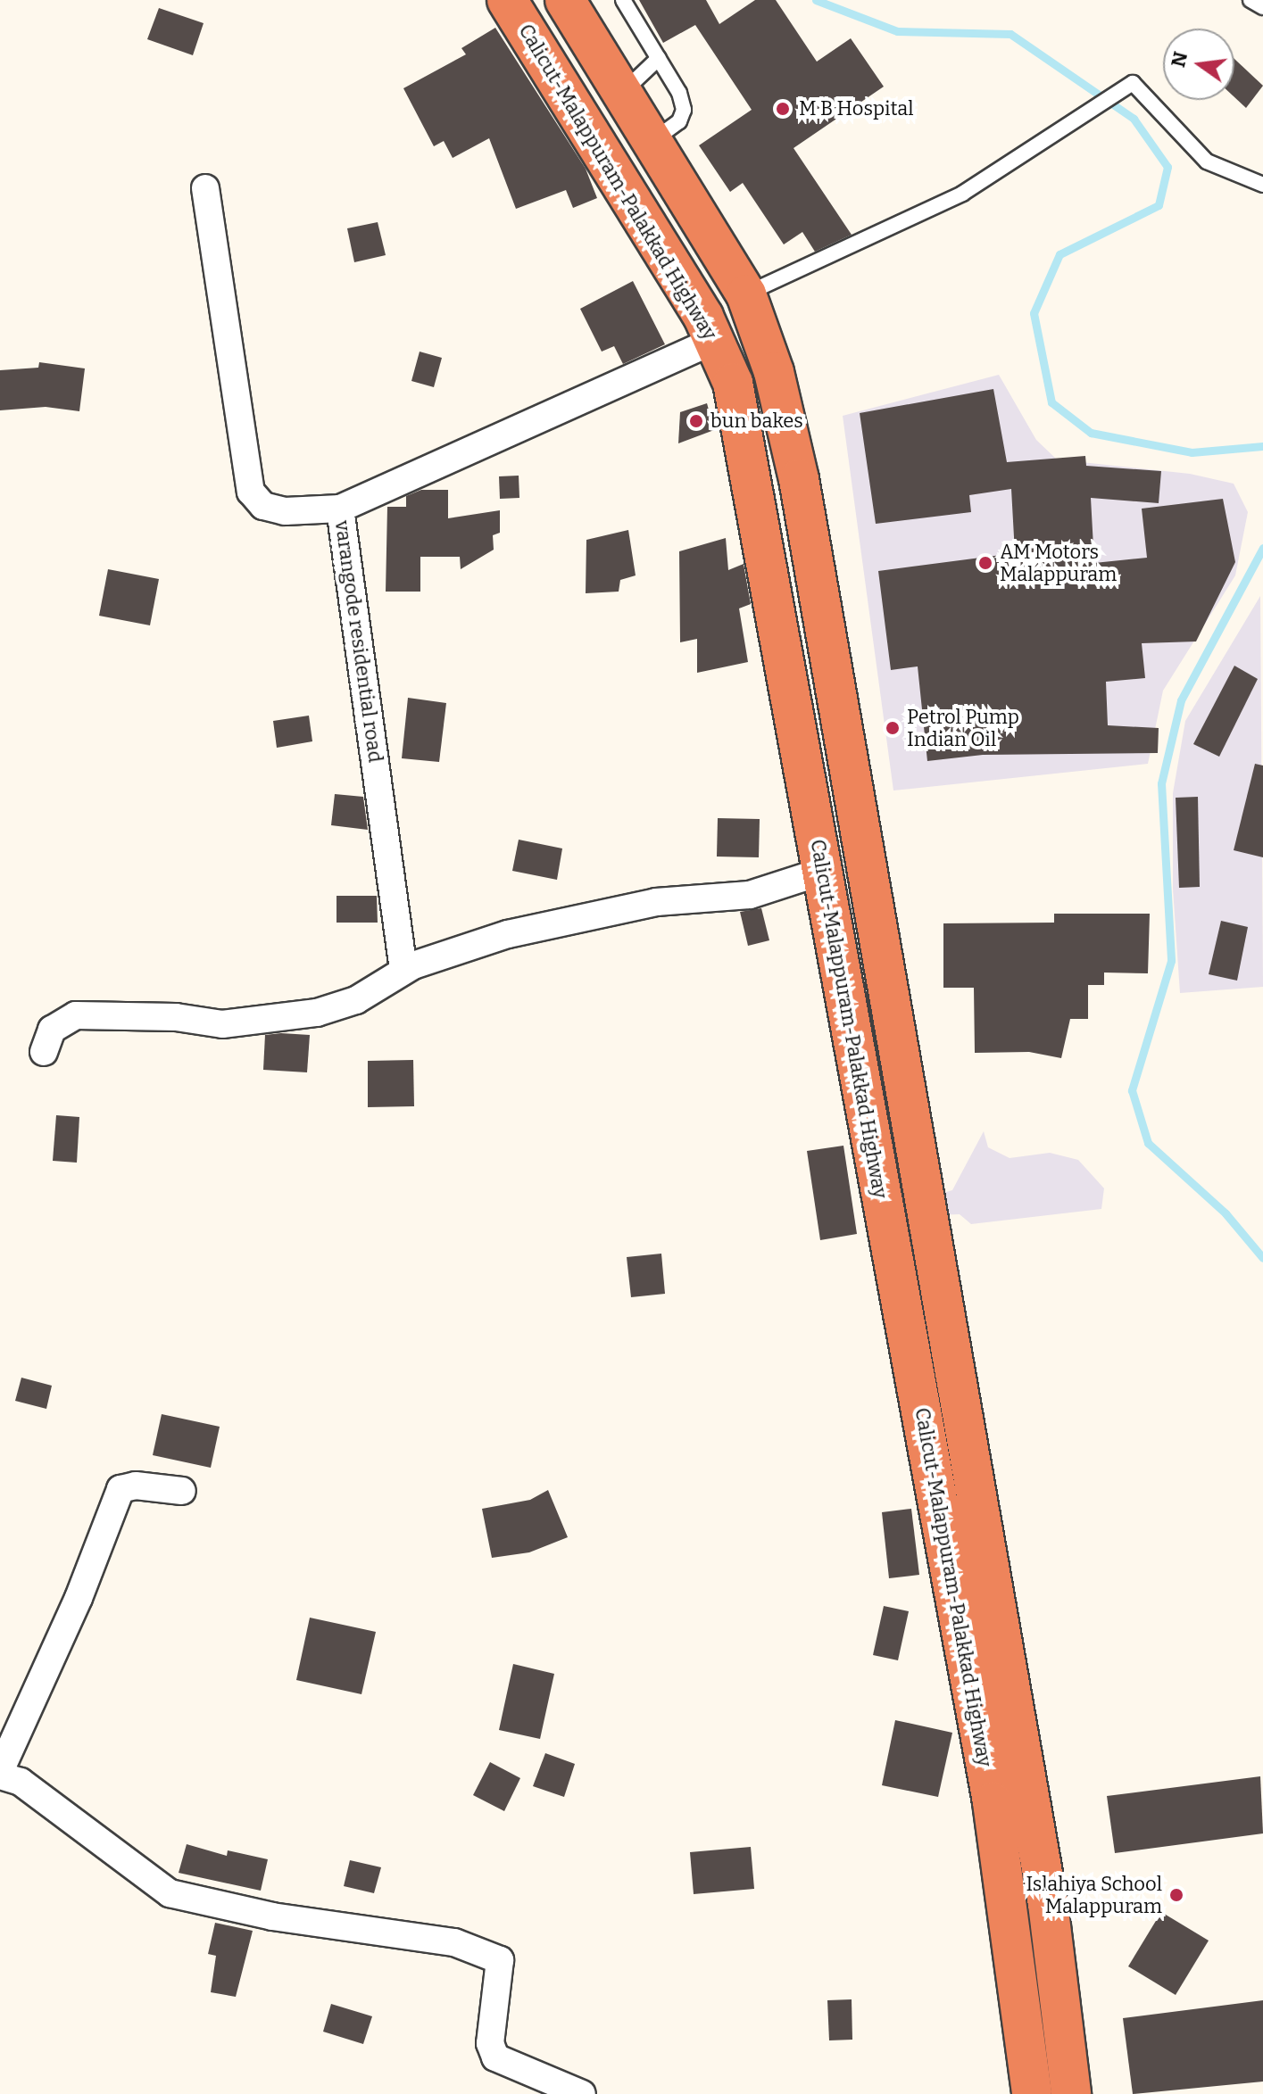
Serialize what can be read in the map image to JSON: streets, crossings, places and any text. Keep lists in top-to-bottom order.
{
  "streets": {
    "highway": ["Calicut-Malappuram-Palakkad Highway"],
    "street": ["varangode residential road"]
  },
  "crossings": [
    ["Calicut-Malappuram-Palakkad Highway", "varangode residential road"]
  ],
  "places": [
    "M B Hospital",
    "bun bakes",
    "AM Motors Malappuram",
    "Petrol Pump Indian Oil",
    "Islahiya School Malappuram"
  ],
  "north": "left"
}
